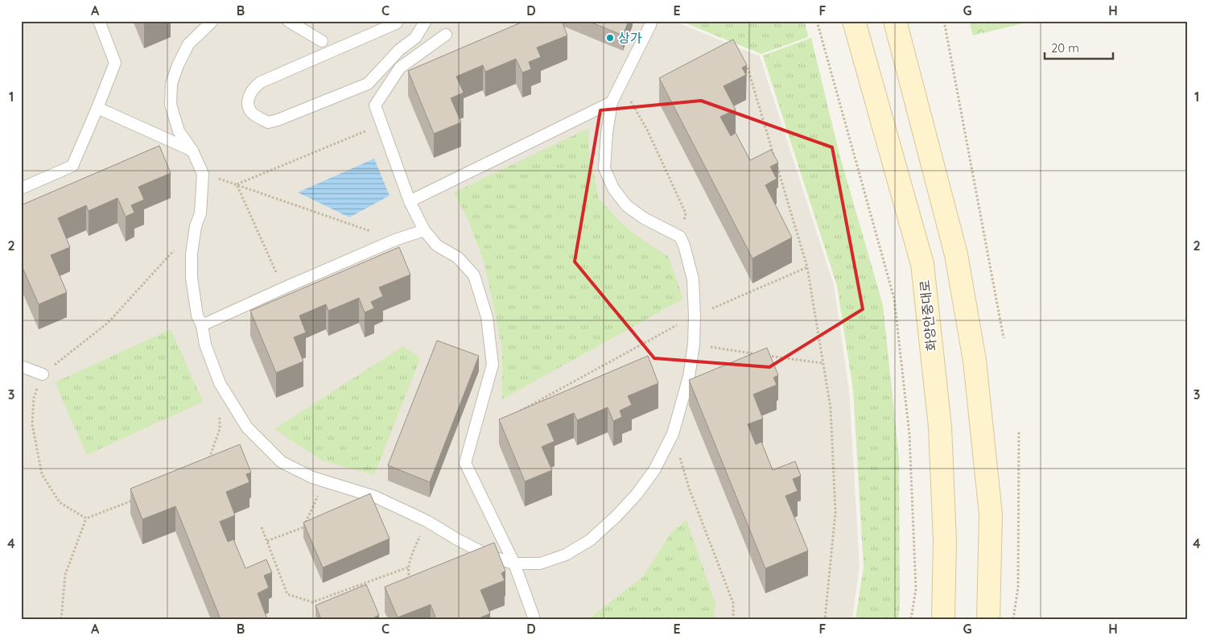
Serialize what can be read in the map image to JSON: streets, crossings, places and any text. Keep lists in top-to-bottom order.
{
  "streets": {
    "main road": ["화양안중대로"]
  },
  "places": ["상가"],
  "scale_bar": "20 m",
  "grid": {
    "columns": [
      "A",
      "B",
      "C",
      "D",
      "E",
      "F",
      "G",
      "H"
    ],
    "rows": [
      "1",
      "2",
      "3",
      "4"
    ]
  }
}
